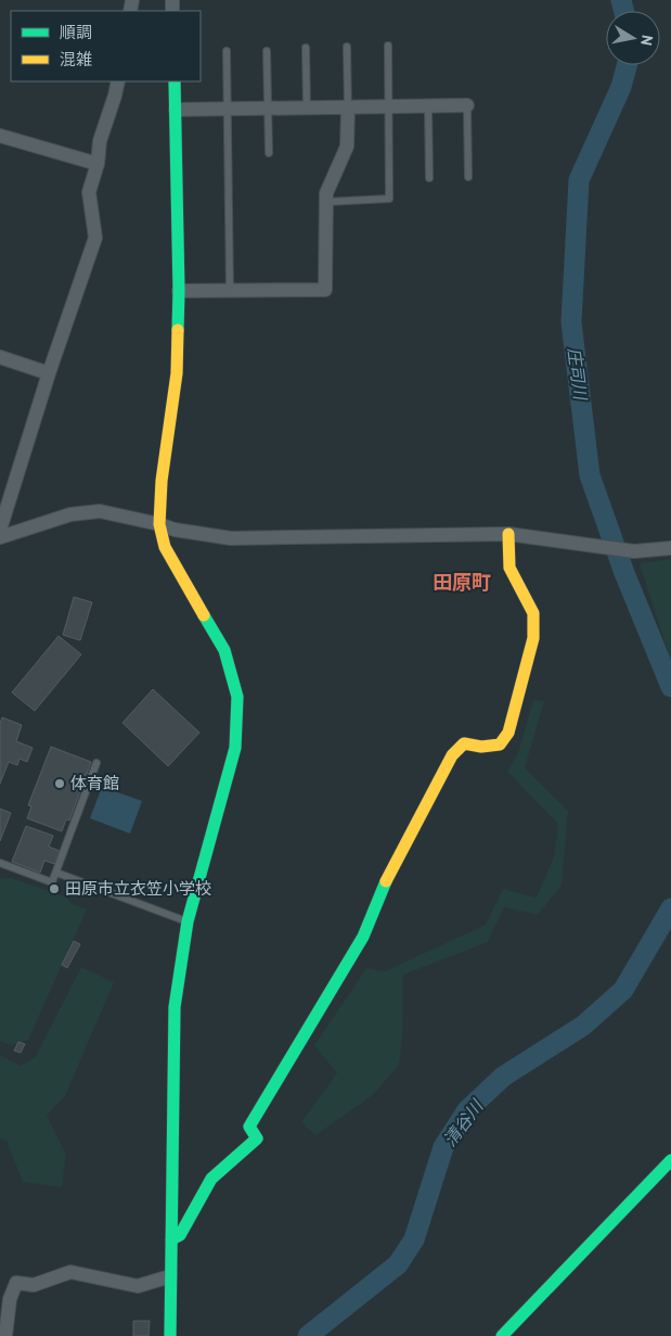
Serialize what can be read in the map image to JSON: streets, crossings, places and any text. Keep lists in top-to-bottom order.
{
  "districts": ["田原町"],
  "water": ["庄司川", "清谷川"],
  "places": ["体育館", "田原市立衣笠小学校"],
  "legend": ["順調", "混雑"],
  "north": "right"
}
